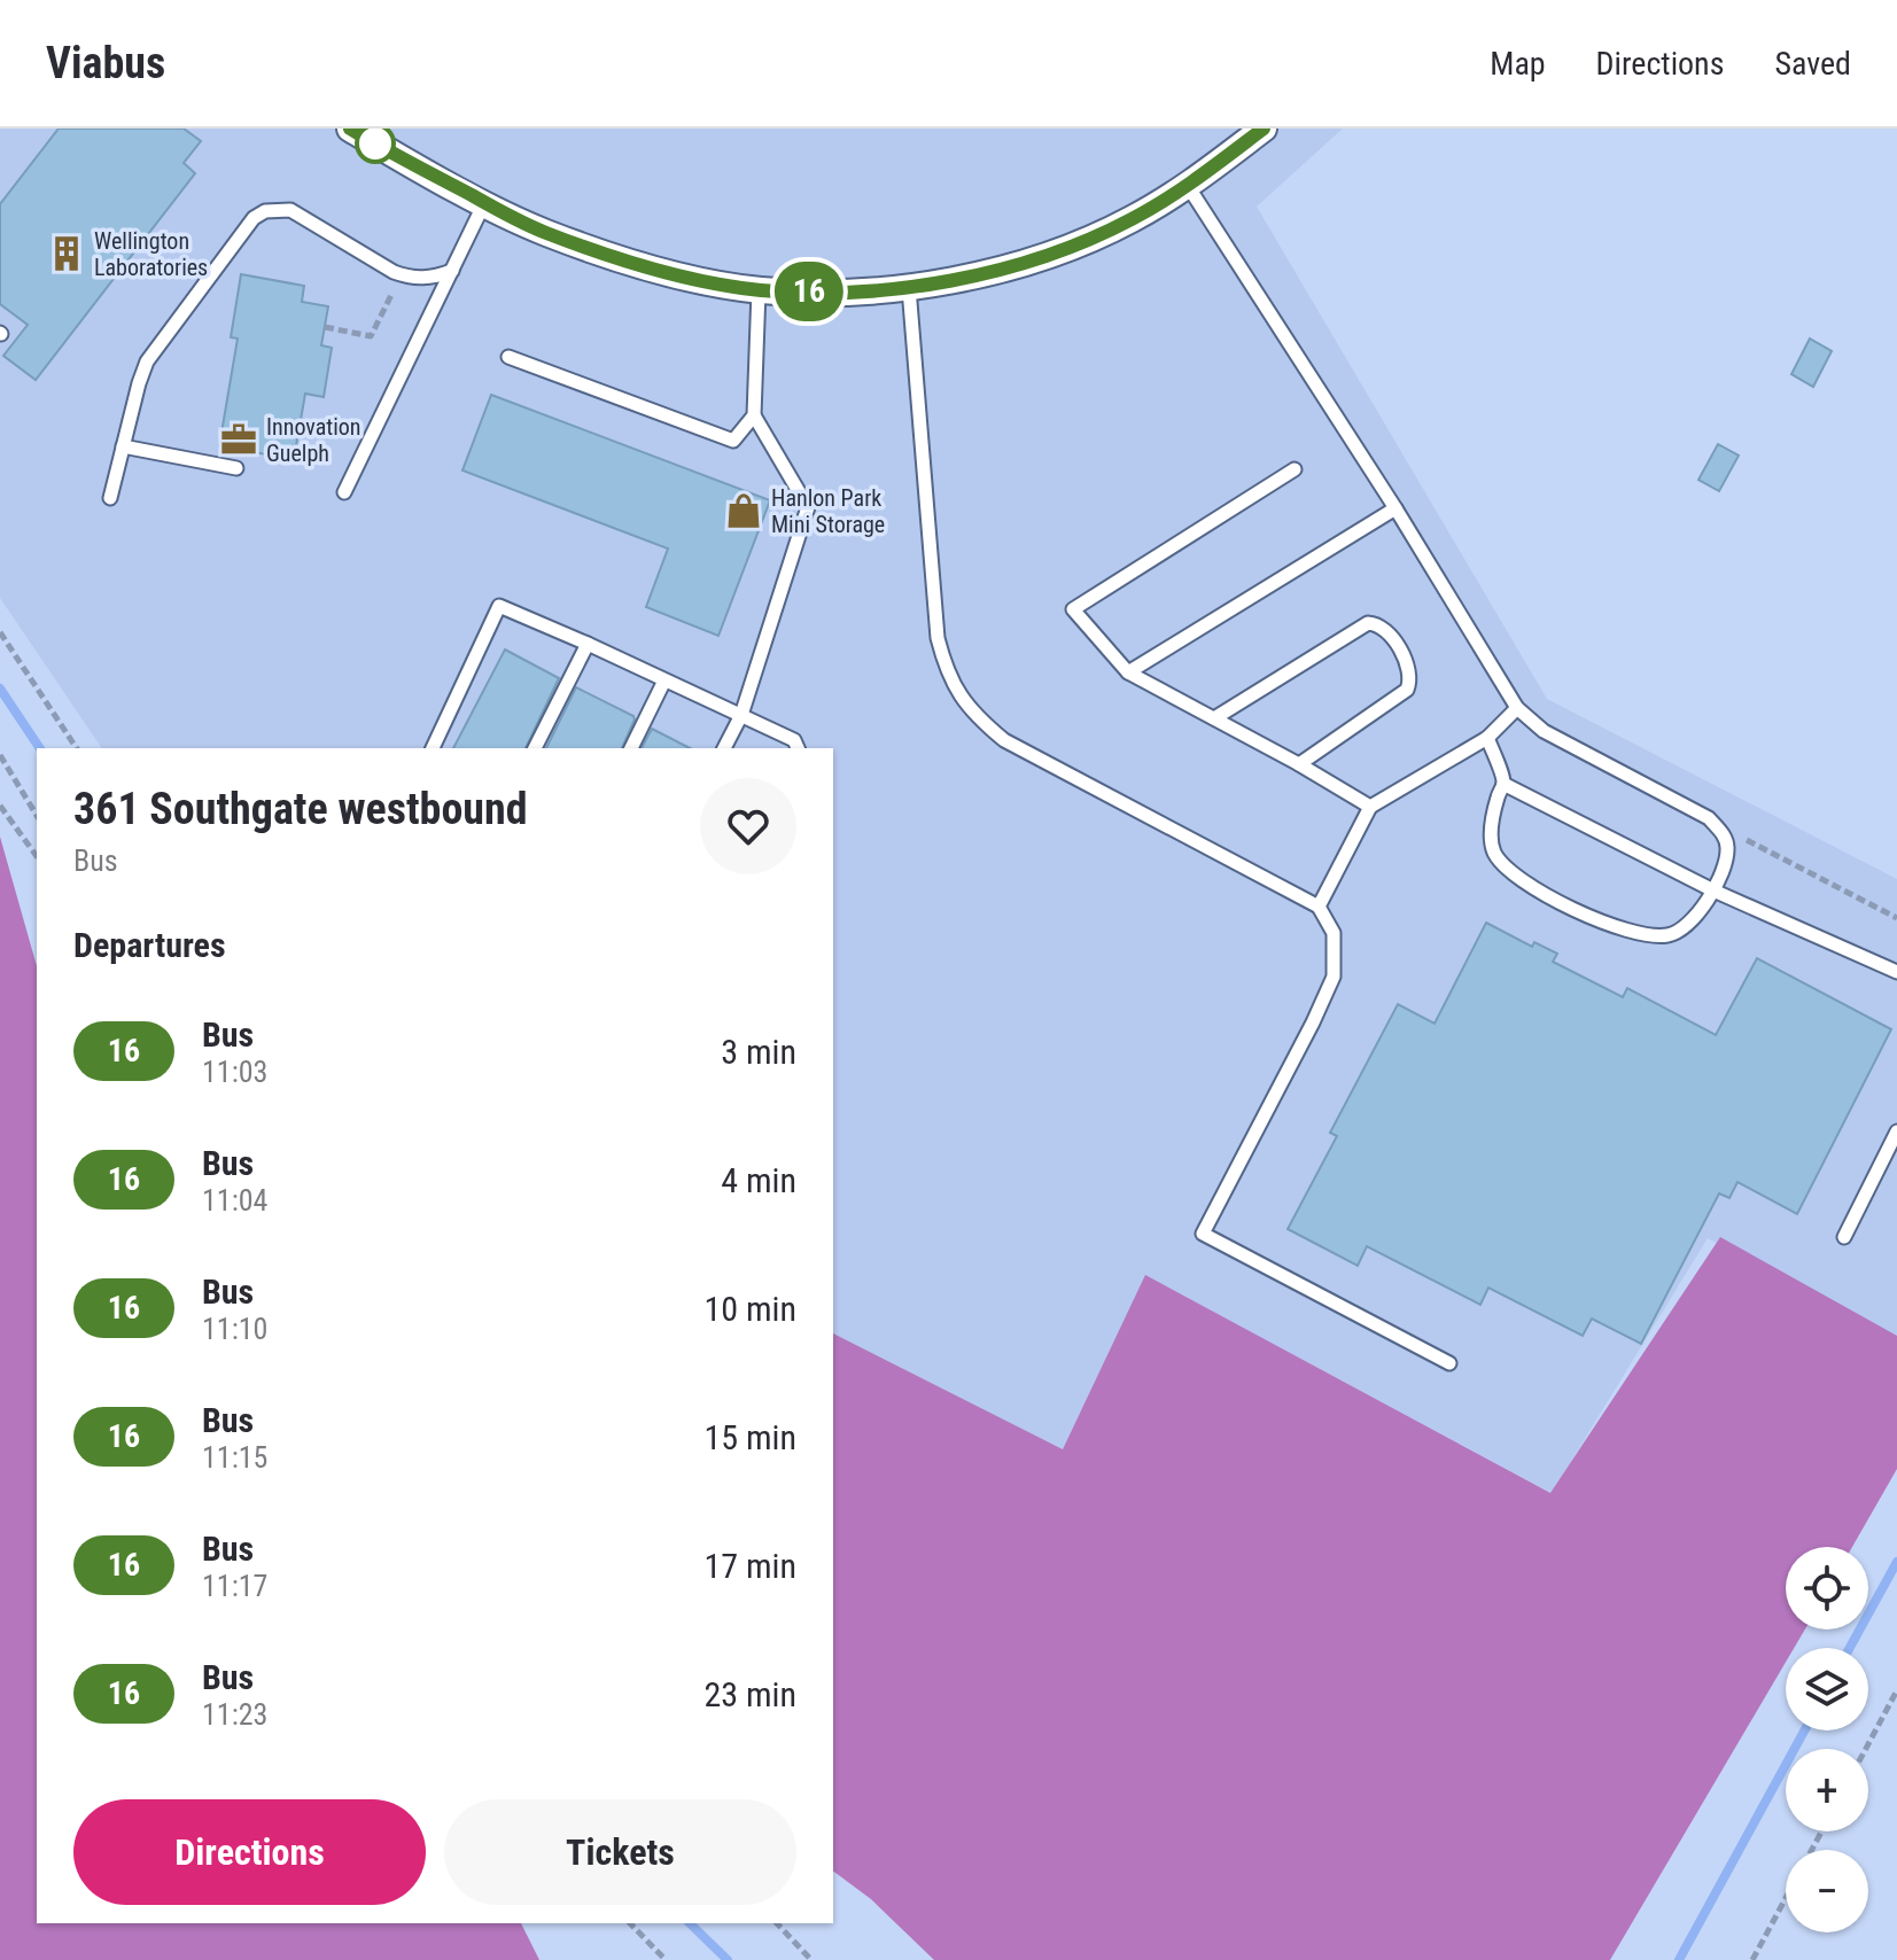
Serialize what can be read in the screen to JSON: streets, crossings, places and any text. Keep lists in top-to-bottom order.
{
  "places": {
    "building": ["Wellington Laboratories"],
    "office": ["Innovation Guelph"],
    "shop": ["Hanlon Park Mini Storage"]
  },
  "lines": ["bus line 16"],
  "page": {
    "header": "Viabus",
    "nav": ["Map", "Directions", "Saved"],
    "on_map": "16",
    "heading": [
      ["361 Southgate westbound", "Bus"],
      "Departures"
    ],
    "list": [
      {
        "mark": "16",
        "name": "Bus",
        "note": "11:03",
        "value": "3 min"
      },
      {
        "mark": "16",
        "name": "Bus",
        "note": "11:04",
        "value": "4 min"
      },
      {
        "mark": "16",
        "name": "Bus",
        "note": "11:10",
        "value": "10 min"
      },
      {
        "mark": "16",
        "name": "Bus",
        "note": "11:15",
        "value": "15 min"
      },
      {
        "mark": "16",
        "name": "Bus",
        "note": "11:17",
        "value": "17 min"
      },
      {
        "mark": "16",
        "name": "Bus",
        "note": "11:23",
        "value": "23 min"
      }
    ],
    "map_buttons": ["+", "−"],
    "buttons": ["Directions", "Tickets"]
  }
}
